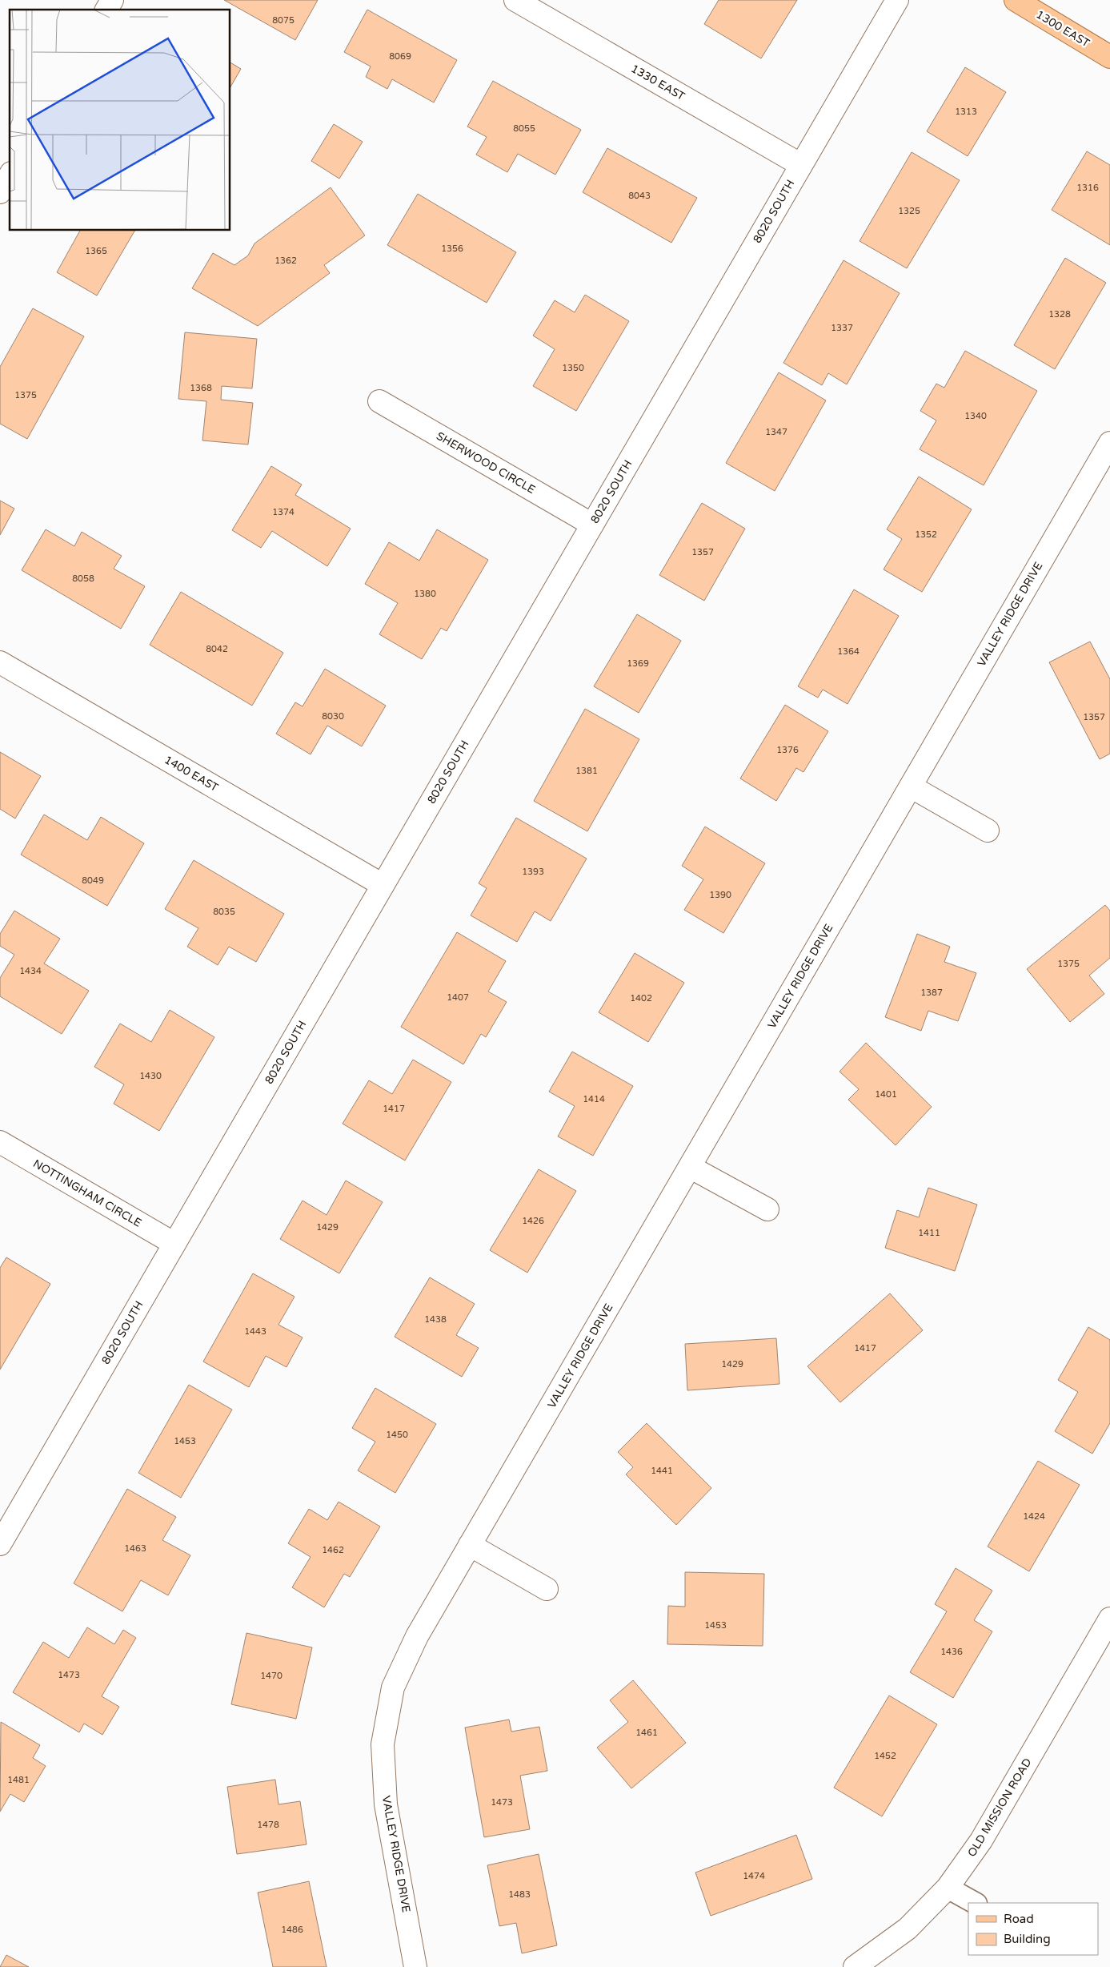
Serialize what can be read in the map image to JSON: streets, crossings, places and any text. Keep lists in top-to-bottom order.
{
  "streets": {
    "main road": ["1300 EAST"],
    "street": [
      "1330 EAST",
      "8020 SOUTH",
      "SHERWOOD CIRCLE",
      "VALLEY RIDGE DRIVE",
      "1400 EAST",
      "NOTTINGHAM CIRCLE",
      "OLD MISSION ROAD"
    ]
  },
  "crossings": [
    ["1330 EAST", "8020 SOUTH"],
    ["8020 SOUTH", "SHERWOOD CIRCLE"],
    ["8020 SOUTH", "1400 EAST"],
    ["8020 SOUTH", "NOTTINGHAM CIRCLE"]
  ],
  "house_numbers": [
    "8075",
    "8069",
    "1313",
    "8055",
    "1316",
    "8043",
    "1325",
    "1356",
    "1365",
    "1362",
    "1328",
    "1337",
    "1350",
    "1368",
    "1375",
    "1340",
    "1347",
    "1374",
    "1352",
    "1357",
    "8058",
    "1380",
    "8042",
    "1364",
    "1369",
    "8030",
    "1357",
    "1376",
    "1381",
    "1393",
    "8049",
    "1390",
    "8035",
    "1375",
    "1434",
    "1387",
    "1407",
    "1402",
    "1430",
    "1401",
    "1414",
    "1417",
    "1426",
    "1429",
    "1411",
    "1438",
    "1443",
    "1417",
    "1429",
    "1450",
    "1453",
    "1441",
    "1424",
    "1463",
    "1462",
    "1453",
    "1436",
    "1473",
    "1470",
    "1461",
    "1452",
    "1481",
    "1473",
    "1478",
    "1474",
    "1483",
    "1486"
  ],
  "legend": ["Road", "Building"]
}
